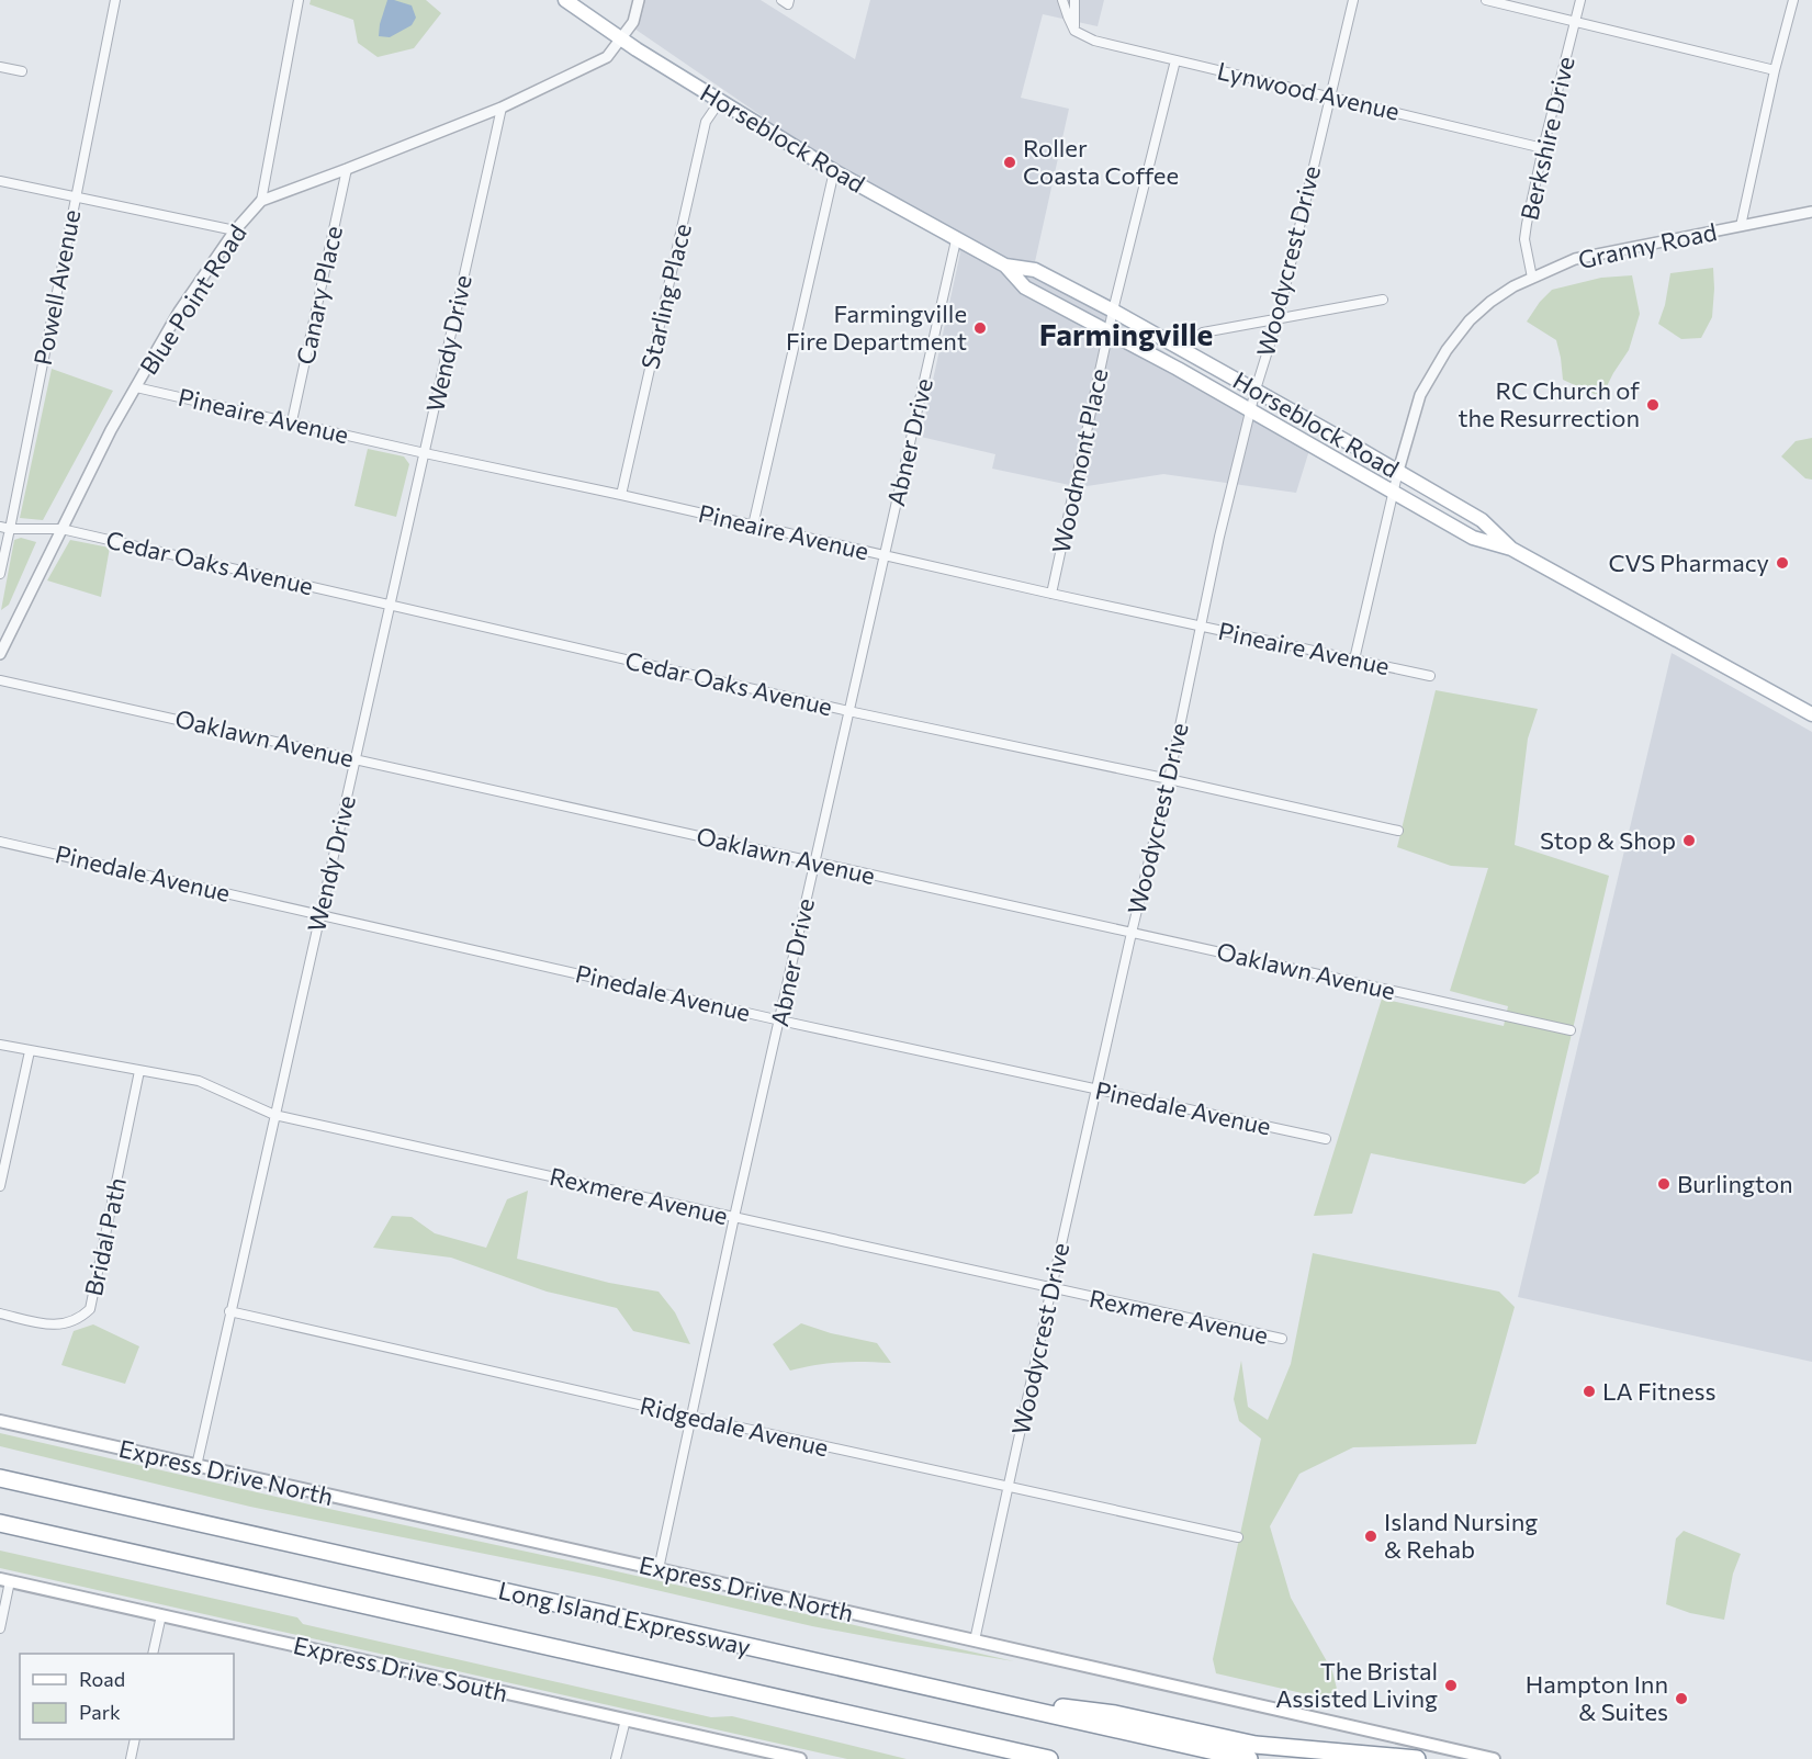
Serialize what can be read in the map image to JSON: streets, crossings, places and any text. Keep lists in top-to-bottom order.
{
  "streets": {
    "highway": ["Long Island Expressway"],
    "main road": ["Horseblock Road", "Express Drive North", "Express Drive South"],
    "street": [
      "Lynwood Avenue",
      "Berkshire Drive",
      "Granny Road",
      "Woodycrest Drive",
      "Powell Avenue",
      "Canary Place",
      "Starling Place",
      "Blue Point Road",
      "Wendy Drive",
      "Pineaire Avenue",
      "Abner Drive",
      "Woodmont Place",
      "Cedar Oaks Avenue",
      "Oaklawn Avenue",
      "Pinedale Avenue",
      "Rexmere Avenue",
      "Bridal Path",
      "Ridgedale Avenue"
    ]
  },
  "crossings": [
    ["Lynwood Avenue", "Berkshire Drive"],
    ["Lynwood Avenue", "Woodycrest Drive"],
    ["Lynwood Avenue", "Woodmont Place"],
    ["Horseblock Road", "Granny Road"],
    ["Horseblock Road", "Woodycrest Drive"],
    ["Horseblock Road", "Starling Place"],
    ["Horseblock Road", "Blue Point Road"],
    ["Horseblock Road", "Abner Drive"],
    ["Horseblock Road", "Woodmont Place"],
    ["Berkshire Drive", "Granny Road"],
    ["Woodycrest Drive", "Pineaire Avenue"],
    ["Woodycrest Drive", "Cedar Oaks Avenue"],
    ["Woodycrest Drive", "Oaklawn Avenue"],
    ["Woodycrest Drive", "Pinedale Avenue"],
    ["Woodycrest Drive", "Rexmere Avenue"],
    ["Woodycrest Drive", "Ridgedale Avenue"],
    ["Woodycrest Drive", "Express Drive North"],
    ["Powell Avenue", "Cedar Oaks Avenue"],
    ["Canary Place", "Blue Point Road"],
    ["Canary Place", "Pineaire Avenue"],
    ["Starling Place", "Pineaire Avenue"],
    ["Blue Point Road", "Wendy Drive"],
    ["Blue Point Road", "Pineaire Avenue"],
    ["Blue Point Road", "Cedar Oaks Avenue"],
    ["Wendy Drive", "Pineaire Avenue"],
    ["Wendy Drive", "Cedar Oaks Avenue"],
    ["Wendy Drive", "Oaklawn Avenue"],
    ["Wendy Drive", "Pinedale Avenue"],
    ["Wendy Drive", "Rexmere Avenue"],
    ["Wendy Drive", "Ridgedale Avenue"],
    ["Wendy Drive", "Express Drive North"],
    ["Pineaire Avenue", "Abner Drive"],
    ["Pineaire Avenue", "Woodmont Place"],
    ["Abner Drive", "Cedar Oaks Avenue"],
    ["Abner Drive", "Oaklawn Avenue"],
    ["Abner Drive", "Pinedale Avenue"],
    ["Abner Drive", "Rexmere Avenue"],
    ["Abner Drive", "Ridgedale Avenue"],
    ["Abner Drive", "Express Drive North"],
    ["Rexmere Avenue", "Bridal Path"]
  ],
  "districts": ["Farmingville"],
  "places": [
    "Roller Coasta Coffee",
    "Farmingville Fire Department",
    "RC Church of the Resurrection",
    "CVS Pharmacy",
    "Stop & Shop",
    "Burlington",
    "LA Fitness",
    "Island Nursing & Rehab",
    "The Bristal Assisted Living",
    "Hampton Inn & Suites"
  ],
  "legend": ["Road", "Park"]
}
